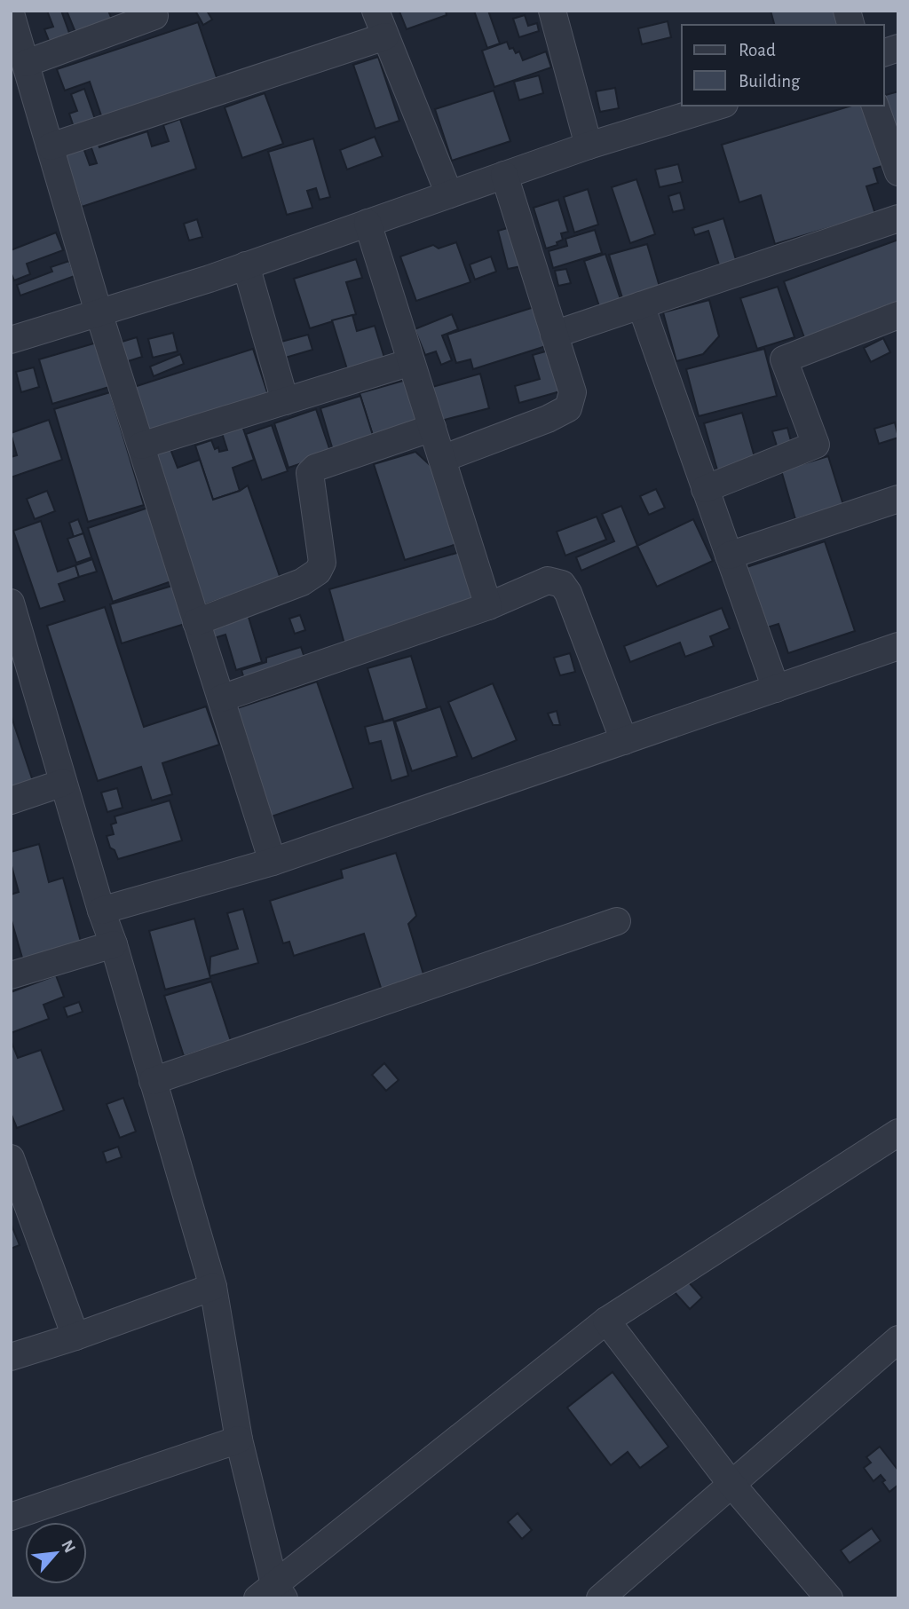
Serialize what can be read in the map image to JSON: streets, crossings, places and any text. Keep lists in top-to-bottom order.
{
  "legend": ["Road", "Building"],
  "north": "top right"
}
